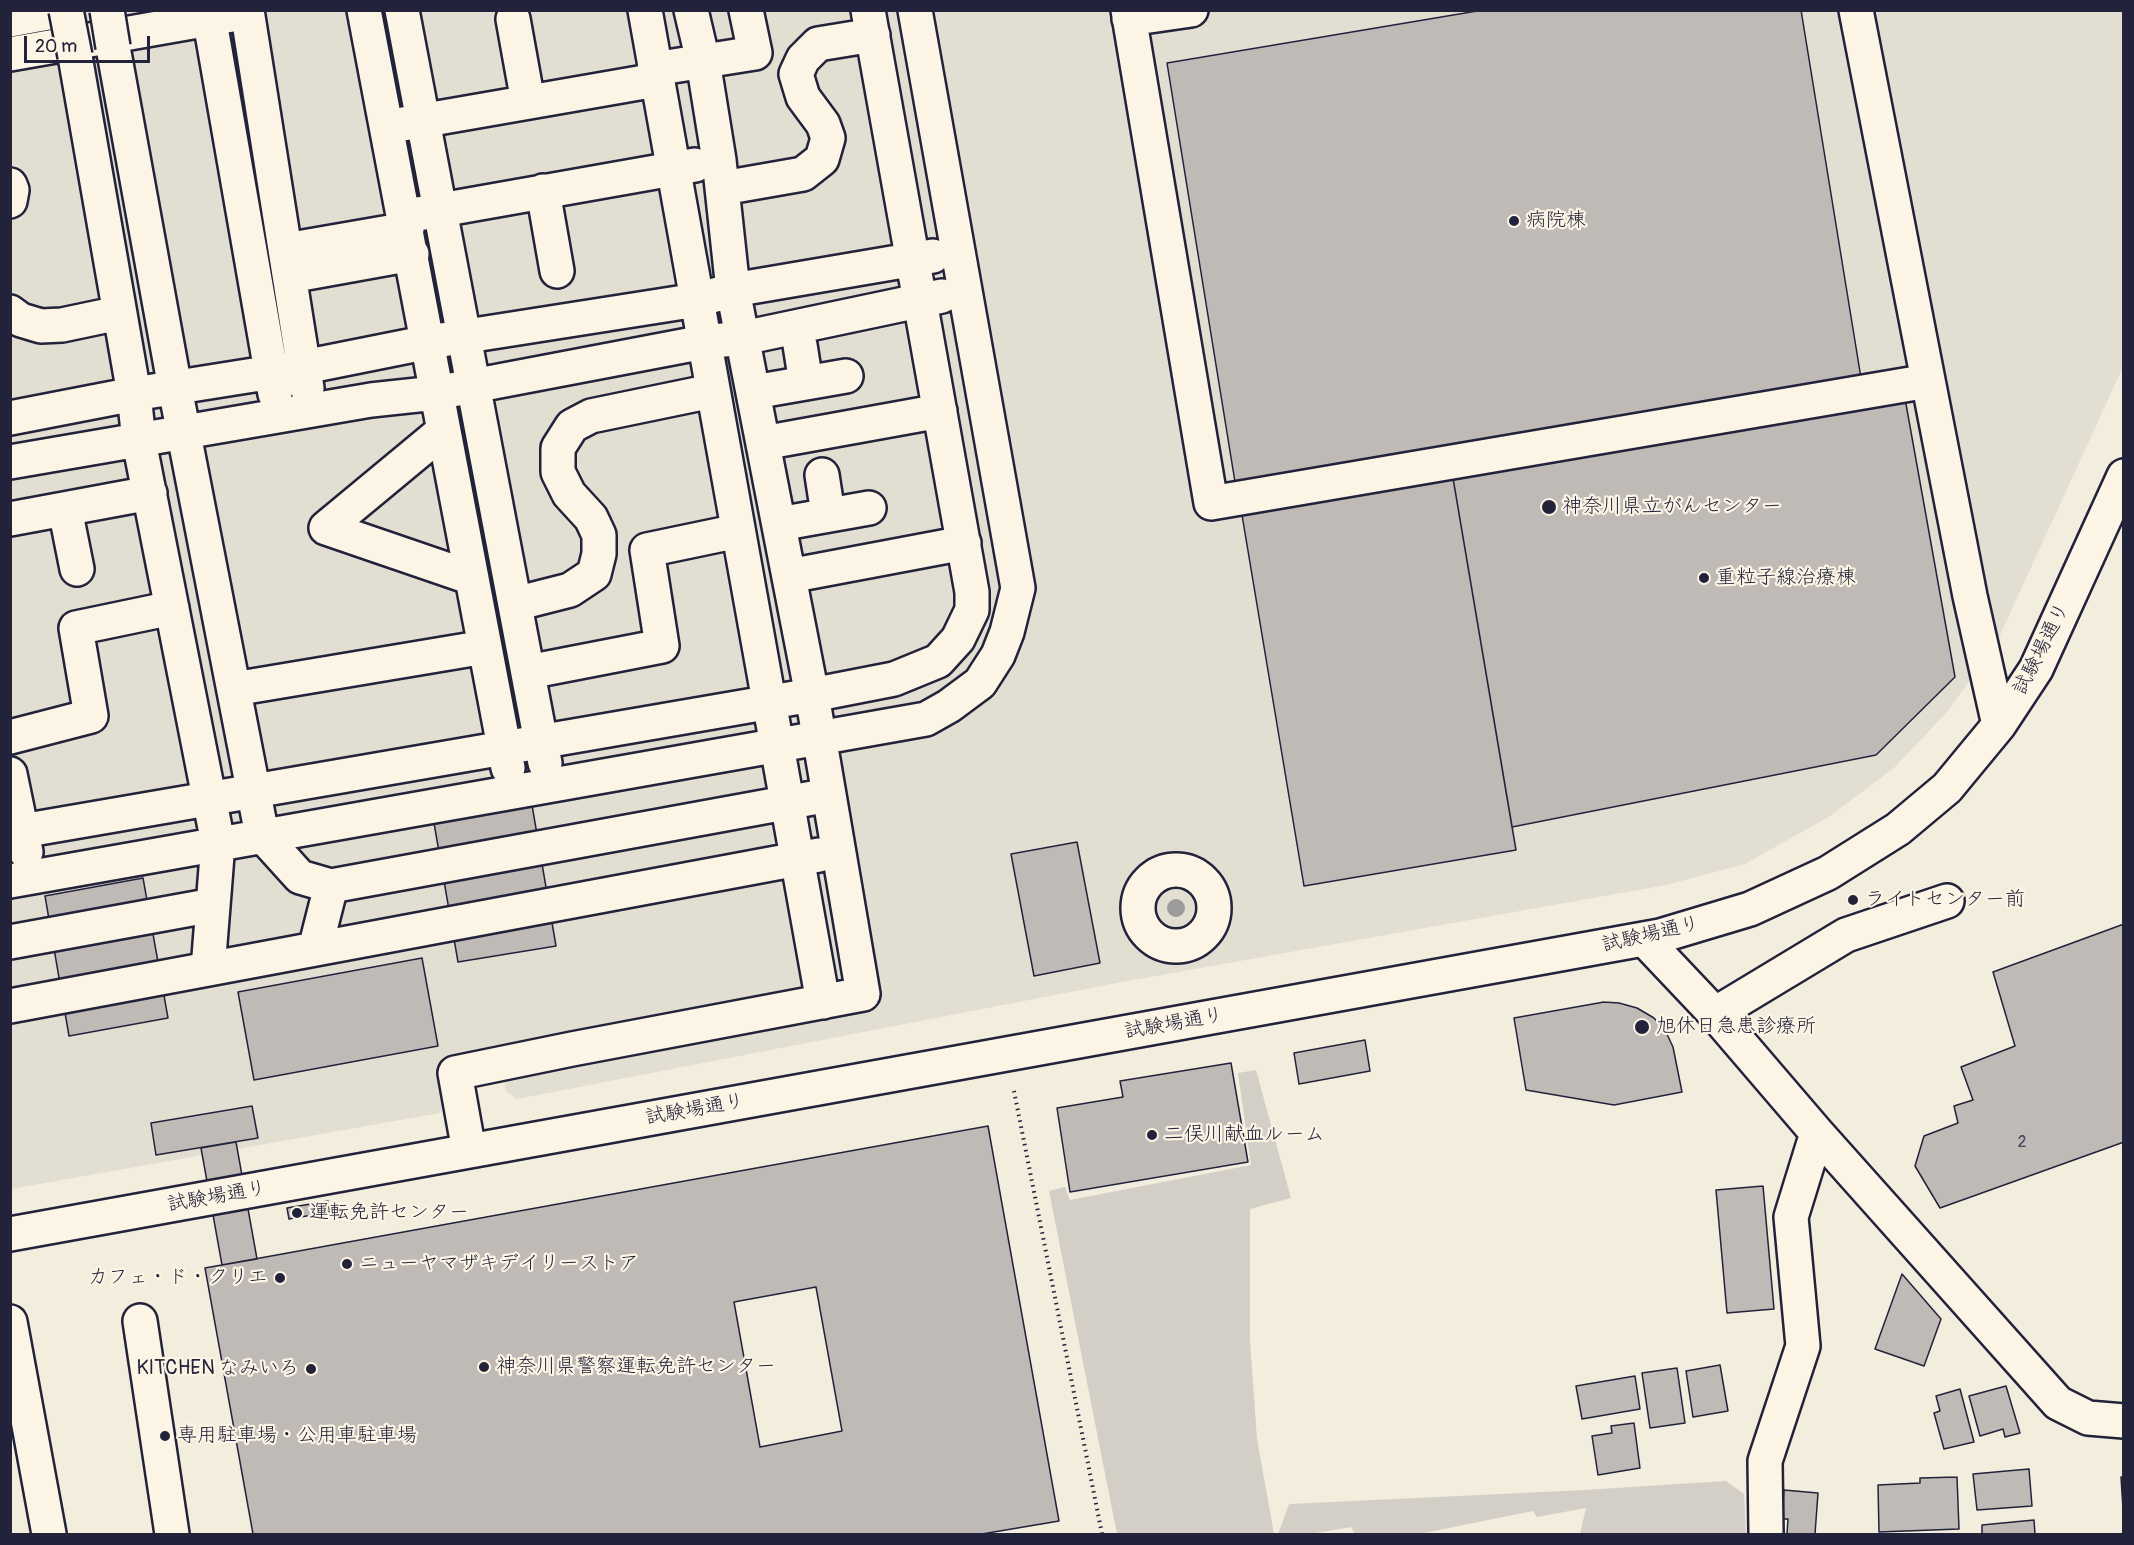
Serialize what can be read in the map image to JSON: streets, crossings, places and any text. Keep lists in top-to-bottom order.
{
  "streets": {
    "street": ["試験場通り"]
  },
  "places": [
    "病院棟",
    "神奈川県立がんセンター",
    "重粒子線治療棟",
    "ライトセンター前",
    "旭休日急患診療所",
    "二俣川献血ルーム",
    "運転免許センター",
    "ニューヤマザキデイリーストア",
    "カフェ・ド・クリエ",
    "神奈川県警察運転免許センター",
    "KITCHEN なみいろ",
    "専用駐車場・公用車駐車場"
  ],
  "house_numbers": ["2"],
  "scale_bar": "20 m"
}
